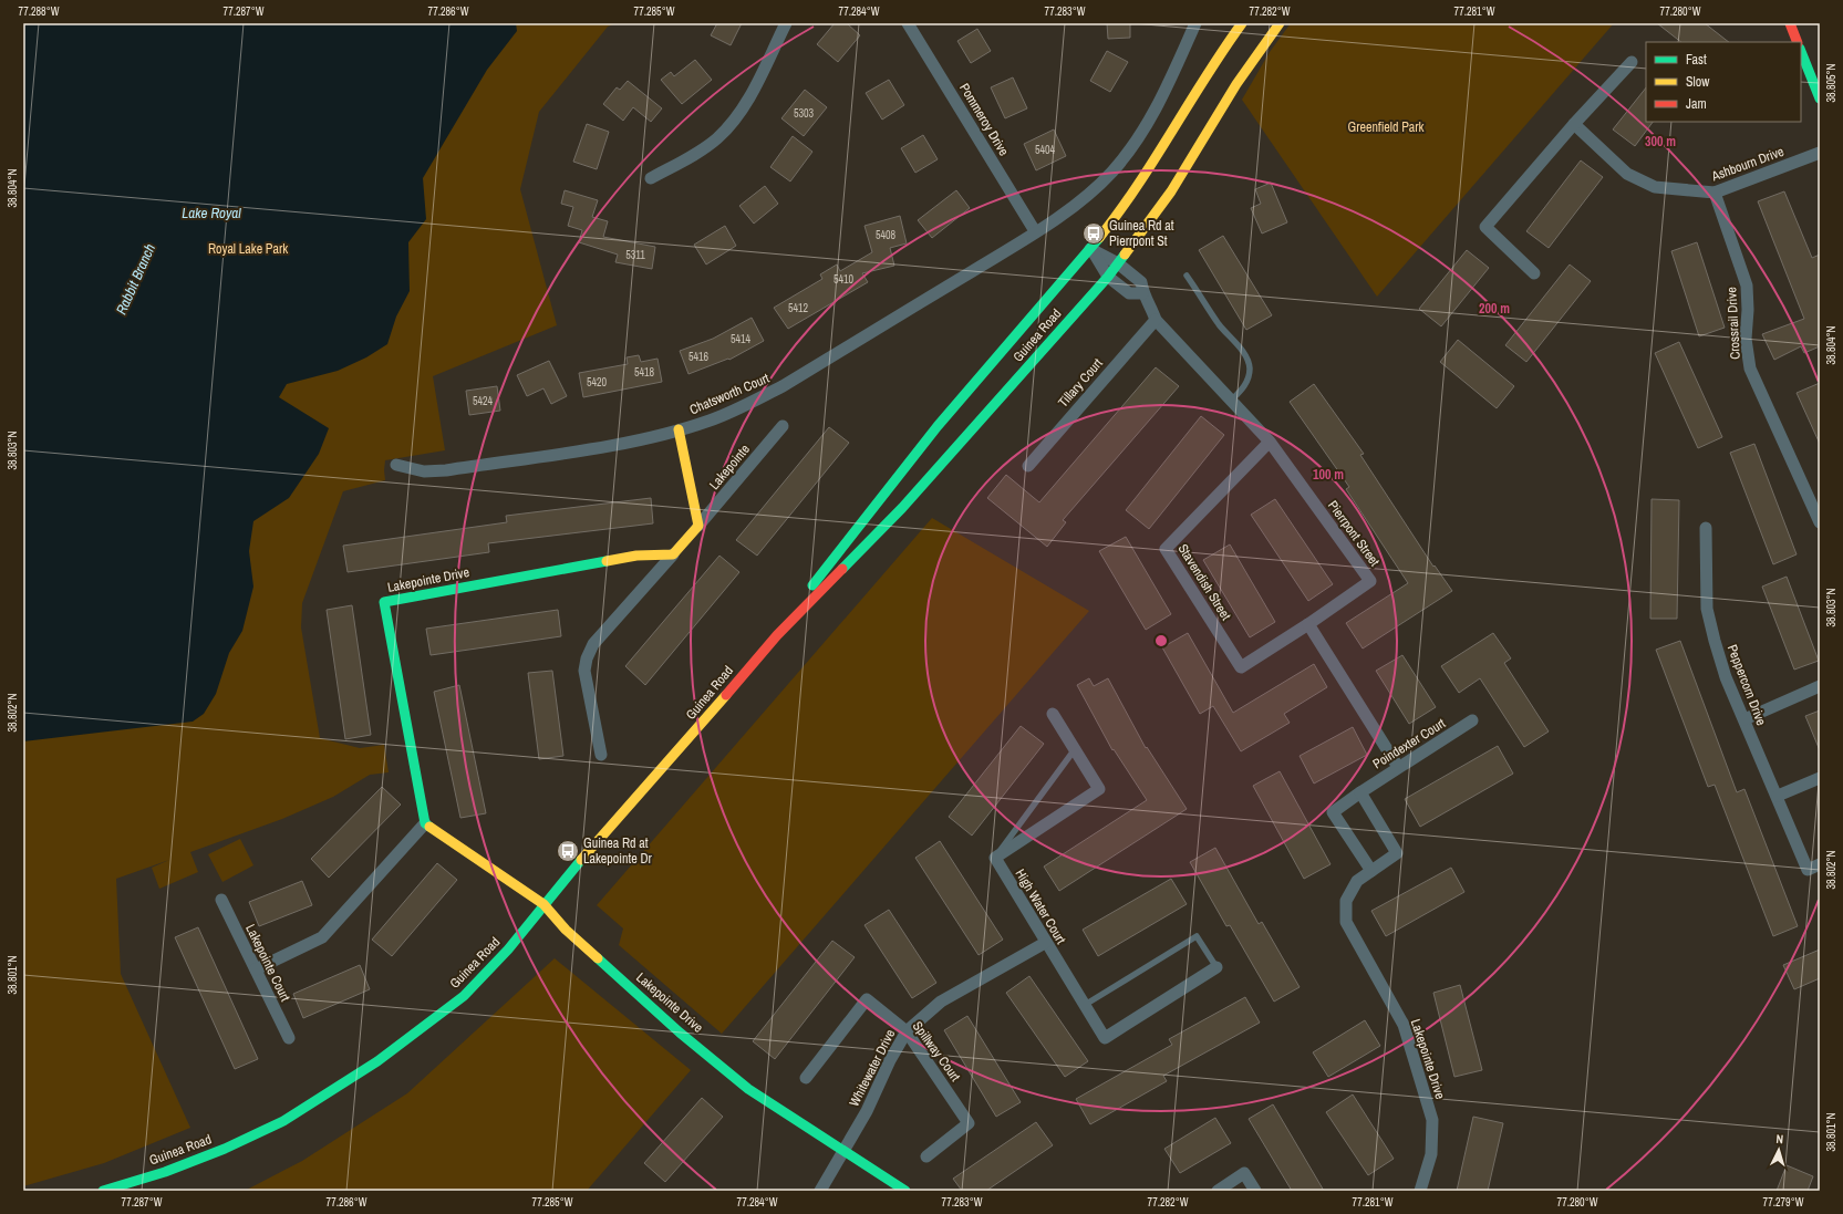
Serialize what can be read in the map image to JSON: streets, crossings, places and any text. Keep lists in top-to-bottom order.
{
  "streets": {
    "main road": ["Guinea Road", "Lakepointe Drive"],
    "street": [
      "Pommeroy Drive",
      "Ashbourn Drive",
      "Crossrail Drive",
      "Tillary Court",
      "Chatsworth Court",
      "Lakepointe",
      "Pierrpont Street",
      "Stavendish Street",
      "Peppercorn Drive",
      "Poindexter Court",
      "High Water Court",
      "Lakepointe Court",
      "Spillway Court",
      "Whitewater Drive"
    ]
  },
  "crossings": [
    ["Pommeroy Drive", "Chatsworth Court"],
    ["Ashbourn Drive", "Crossrail Drive"],
    ["Guinea Road", "Pierrpont Street"],
    ["Guinea Road", "Lakepointe Drive"],
    ["Tillary Court", "Pierrpont Street"],
    ["Pierrpont Street", "Stavendish Street"],
    ["Lakepointe Drive", "Poindexter Court"],
    ["Lakepointe Drive", "Whitewater Drive"],
    ["High Water Court", "Whitewater Drive"],
    ["Spillway Court", "Whitewater Drive"]
  ],
  "water": ["Lake Royal", "Rabbit Branch"],
  "parks": ["Greenfield Park", "Royal Lake Park"],
  "places": {
    "bus stop": ["Guinea Rd at Pierrpont St", "Guinea Rd at Lakepointe Dr"]
  },
  "house_numbers": [
    "5303",
    "5404",
    "5408",
    "5311",
    "5410",
    "5412",
    "5414",
    "5416",
    "5418",
    "5420",
    "5424"
  ],
  "legend": ["Fast", "Slow", "Jam"],
  "north": "top",
  "coordinates": [
    "77.288°W",
    "77.287°W",
    "77.286°W",
    "77.285°W",
    "77.284°W",
    "77.283°W",
    "77.282°W",
    "77.281°W",
    "77.280°W",
    "38.805°N",
    "38.804°N",
    "38.803°N",
    "38.802°N",
    "38.801°N",
    "77.279°W"
  ],
  "rings": ["300 m", "200 m", "100 m"]
}
